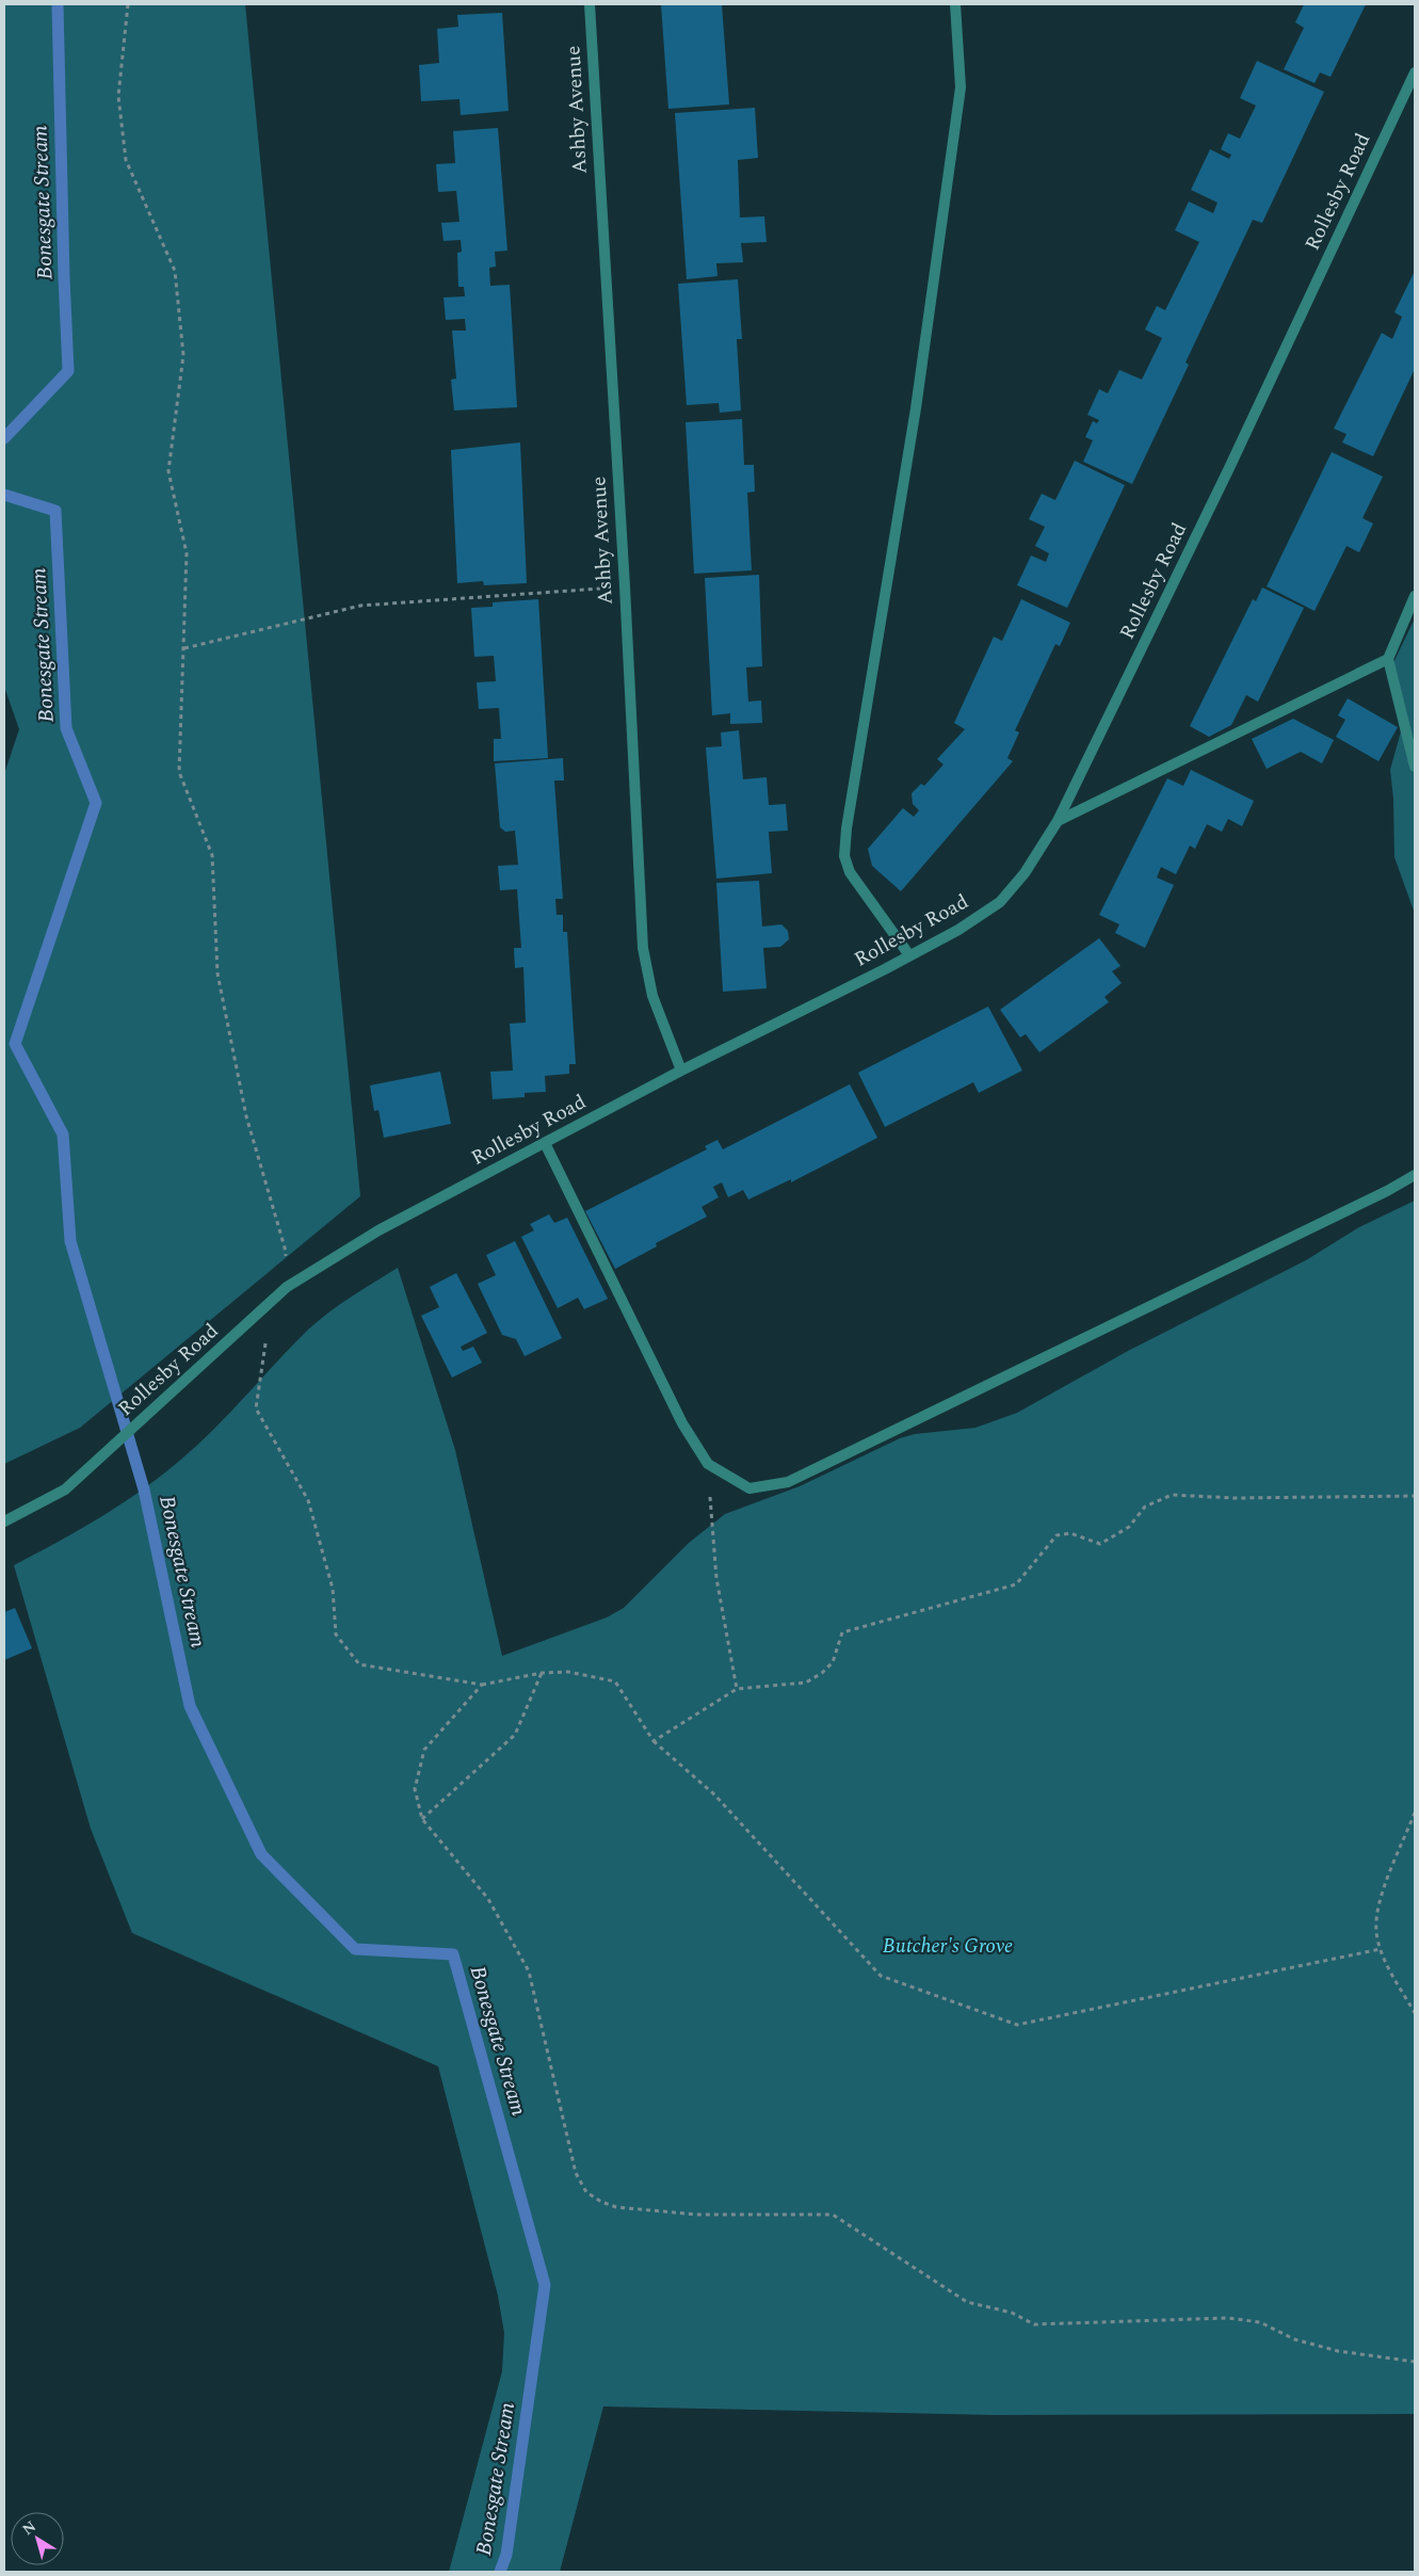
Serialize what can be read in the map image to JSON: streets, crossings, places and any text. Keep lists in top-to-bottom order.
{
  "streets": {
    "street": ["Ashby Avenue", "Rollesby Road"]
  },
  "crossings": [
    ["Ashby Avenue", "Rollesby Road"]
  ],
  "water": ["Bonesgate Stream"],
  "parks": ["Butcher's Grove"],
  "north": "top left"
}
